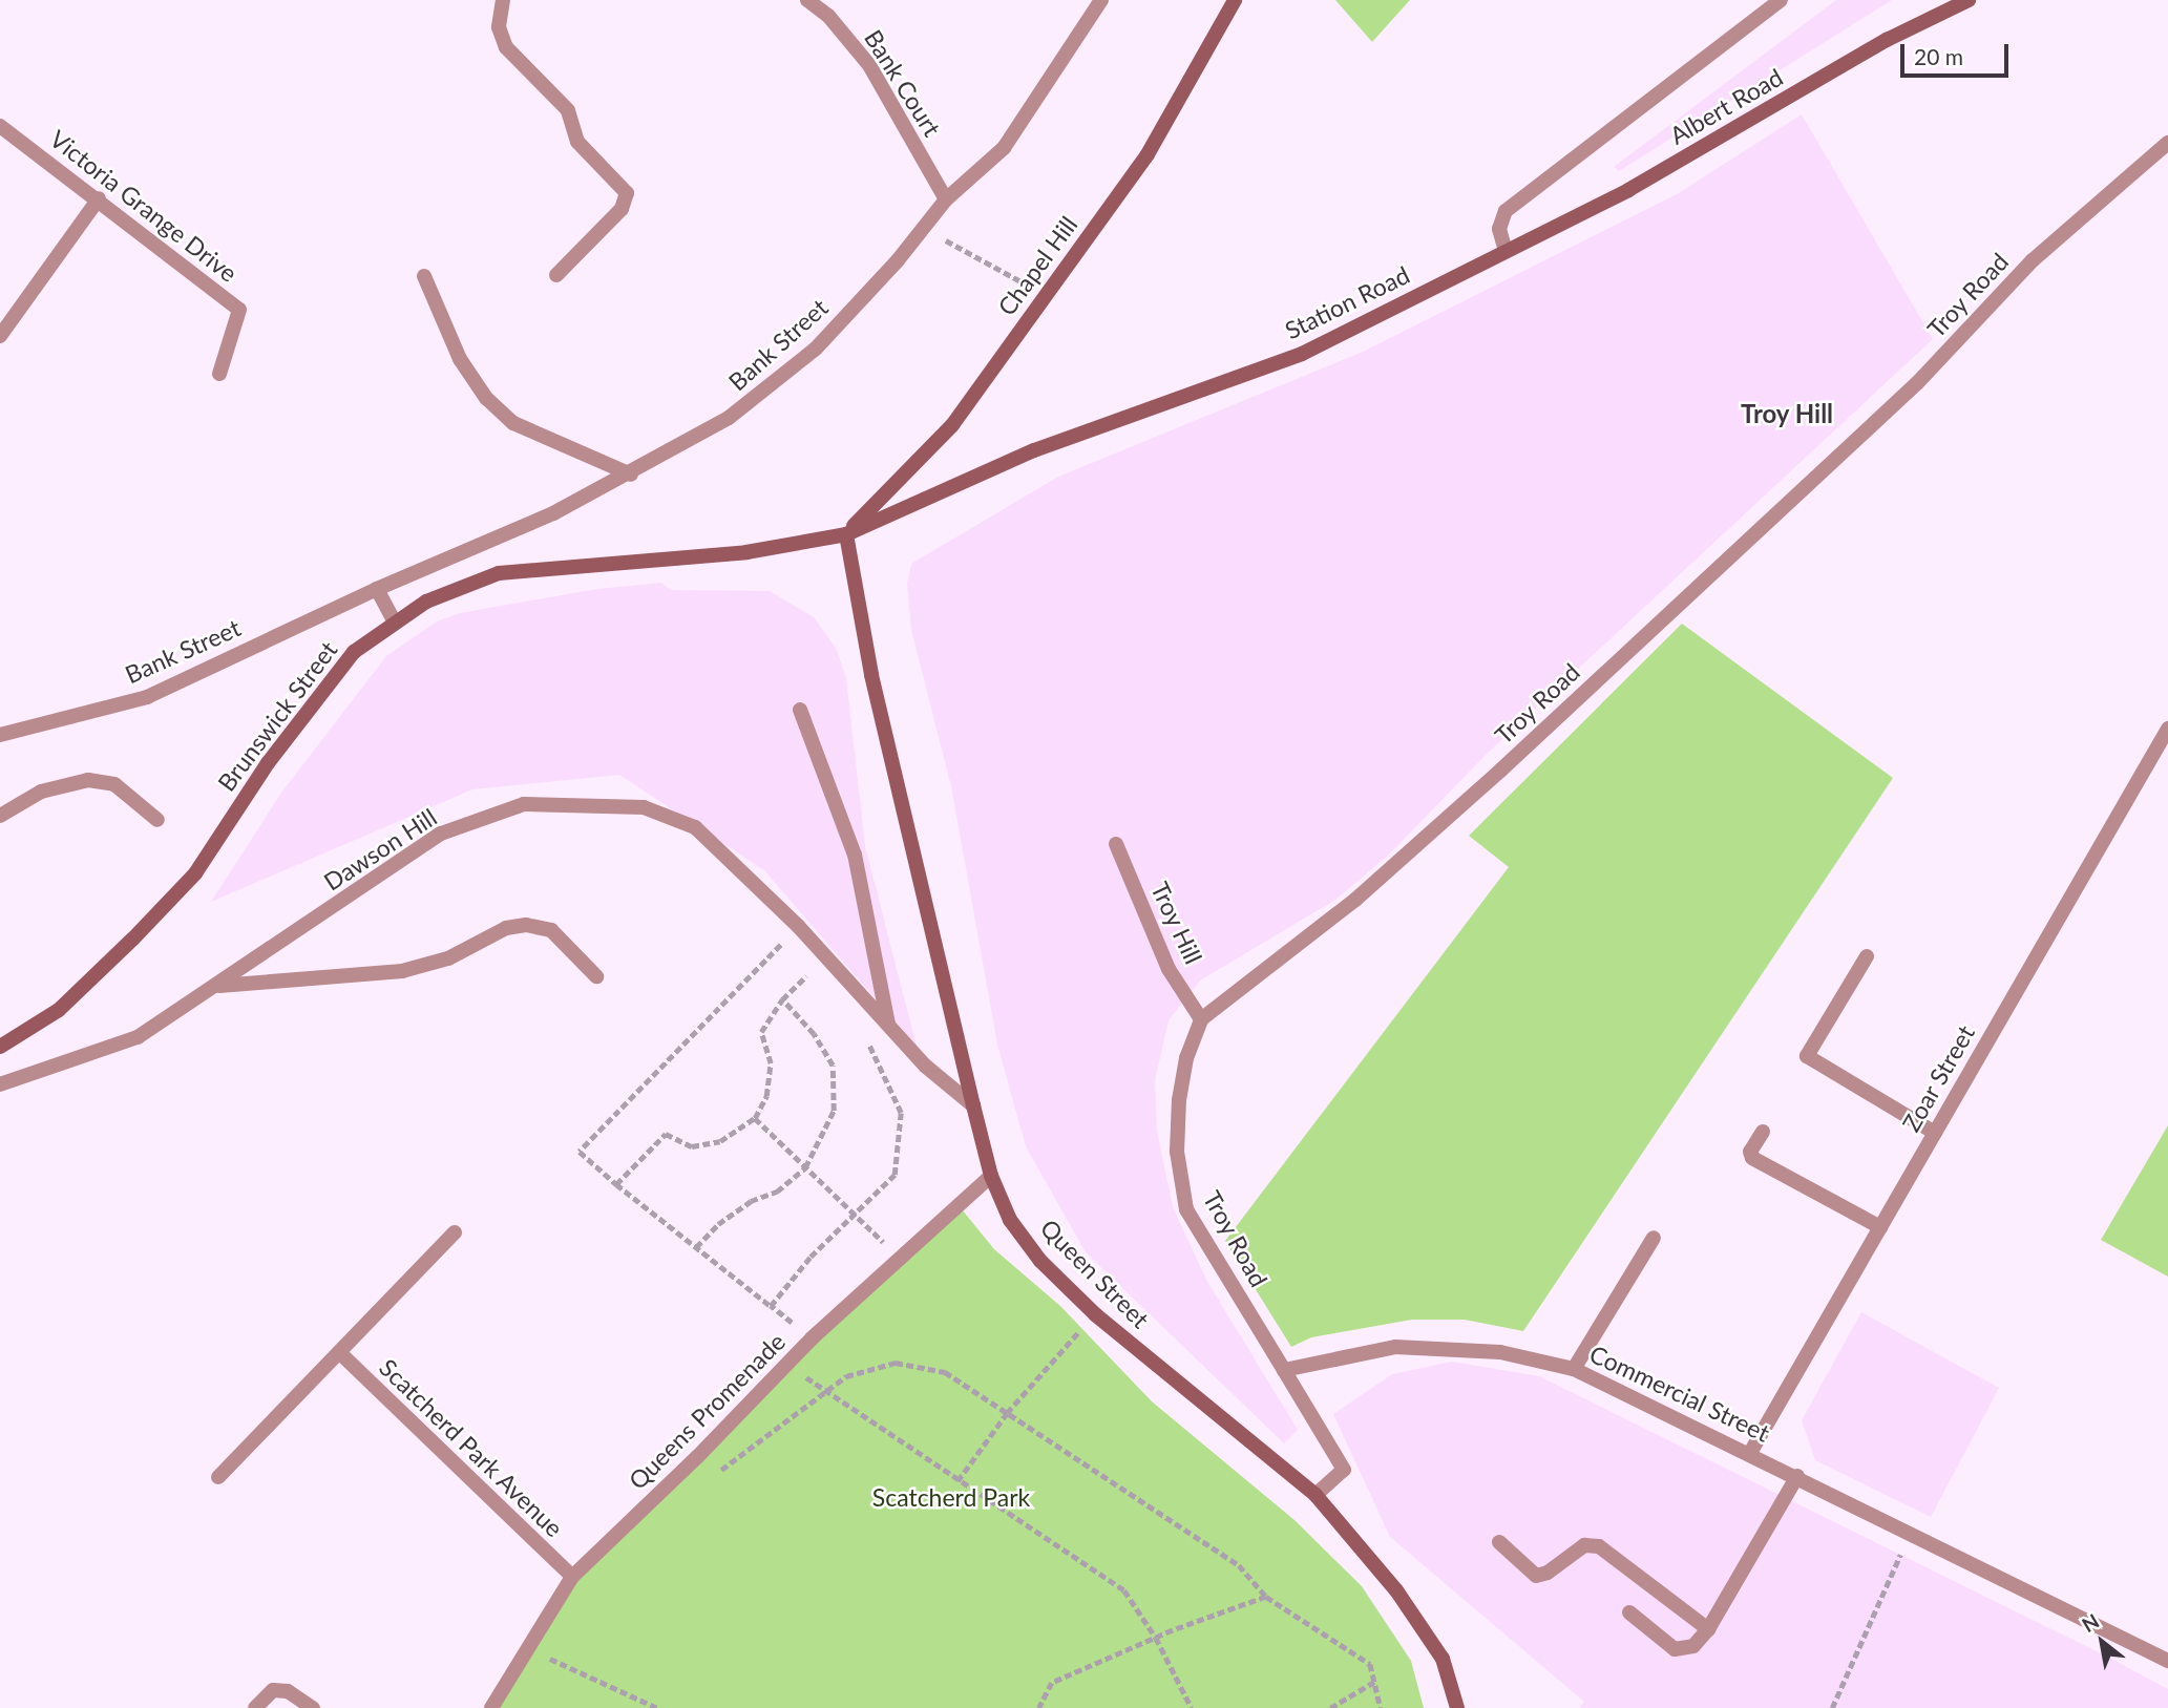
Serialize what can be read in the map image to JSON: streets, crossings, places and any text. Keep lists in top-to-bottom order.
{
  "streets": {
    "main road": [
      "Albert Road",
      "Chapel Hill",
      "Station Road",
      "Brunswick Street",
      "Queen Street"
    ],
    "street": [
      "Bank Court",
      "Victoria Grange Drive",
      "Troy Road",
      "Bank Street",
      "Dawson Hill",
      "Troy Hill",
      "Zoar Street",
      "Commercial Street",
      "Queens Promenade",
      "Scatcherd Park Avenue"
    ]
  },
  "crossings": [
    ["Bank Court", "Bank Street"],
    ["Albert Road", "Station Road"],
    ["Chapel Hill", "Station Road"],
    ["Chapel Hill", "Brunswick Street"],
    ["Chapel Hill", "Queen Street"],
    ["Troy Road", "Troy Hill"],
    ["Troy Road", "Commercial Street"],
    ["Station Road", "Brunswick Street"],
    ["Station Road", "Queen Street"],
    ["Brunswick Street", "Queen Street"],
    ["Dawson Hill", "Queen Street"],
    ["Zoar Street", "Commercial Street"],
    ["Queen Street", "Queens Promenade"],
    ["Queens Promenade", "Scatcherd Park Avenue"]
  ],
  "districts": ["Troy Hill"],
  "parks": ["Scatcherd Park"],
  "scale_bar": "20 m",
  "north": "top left"
}
